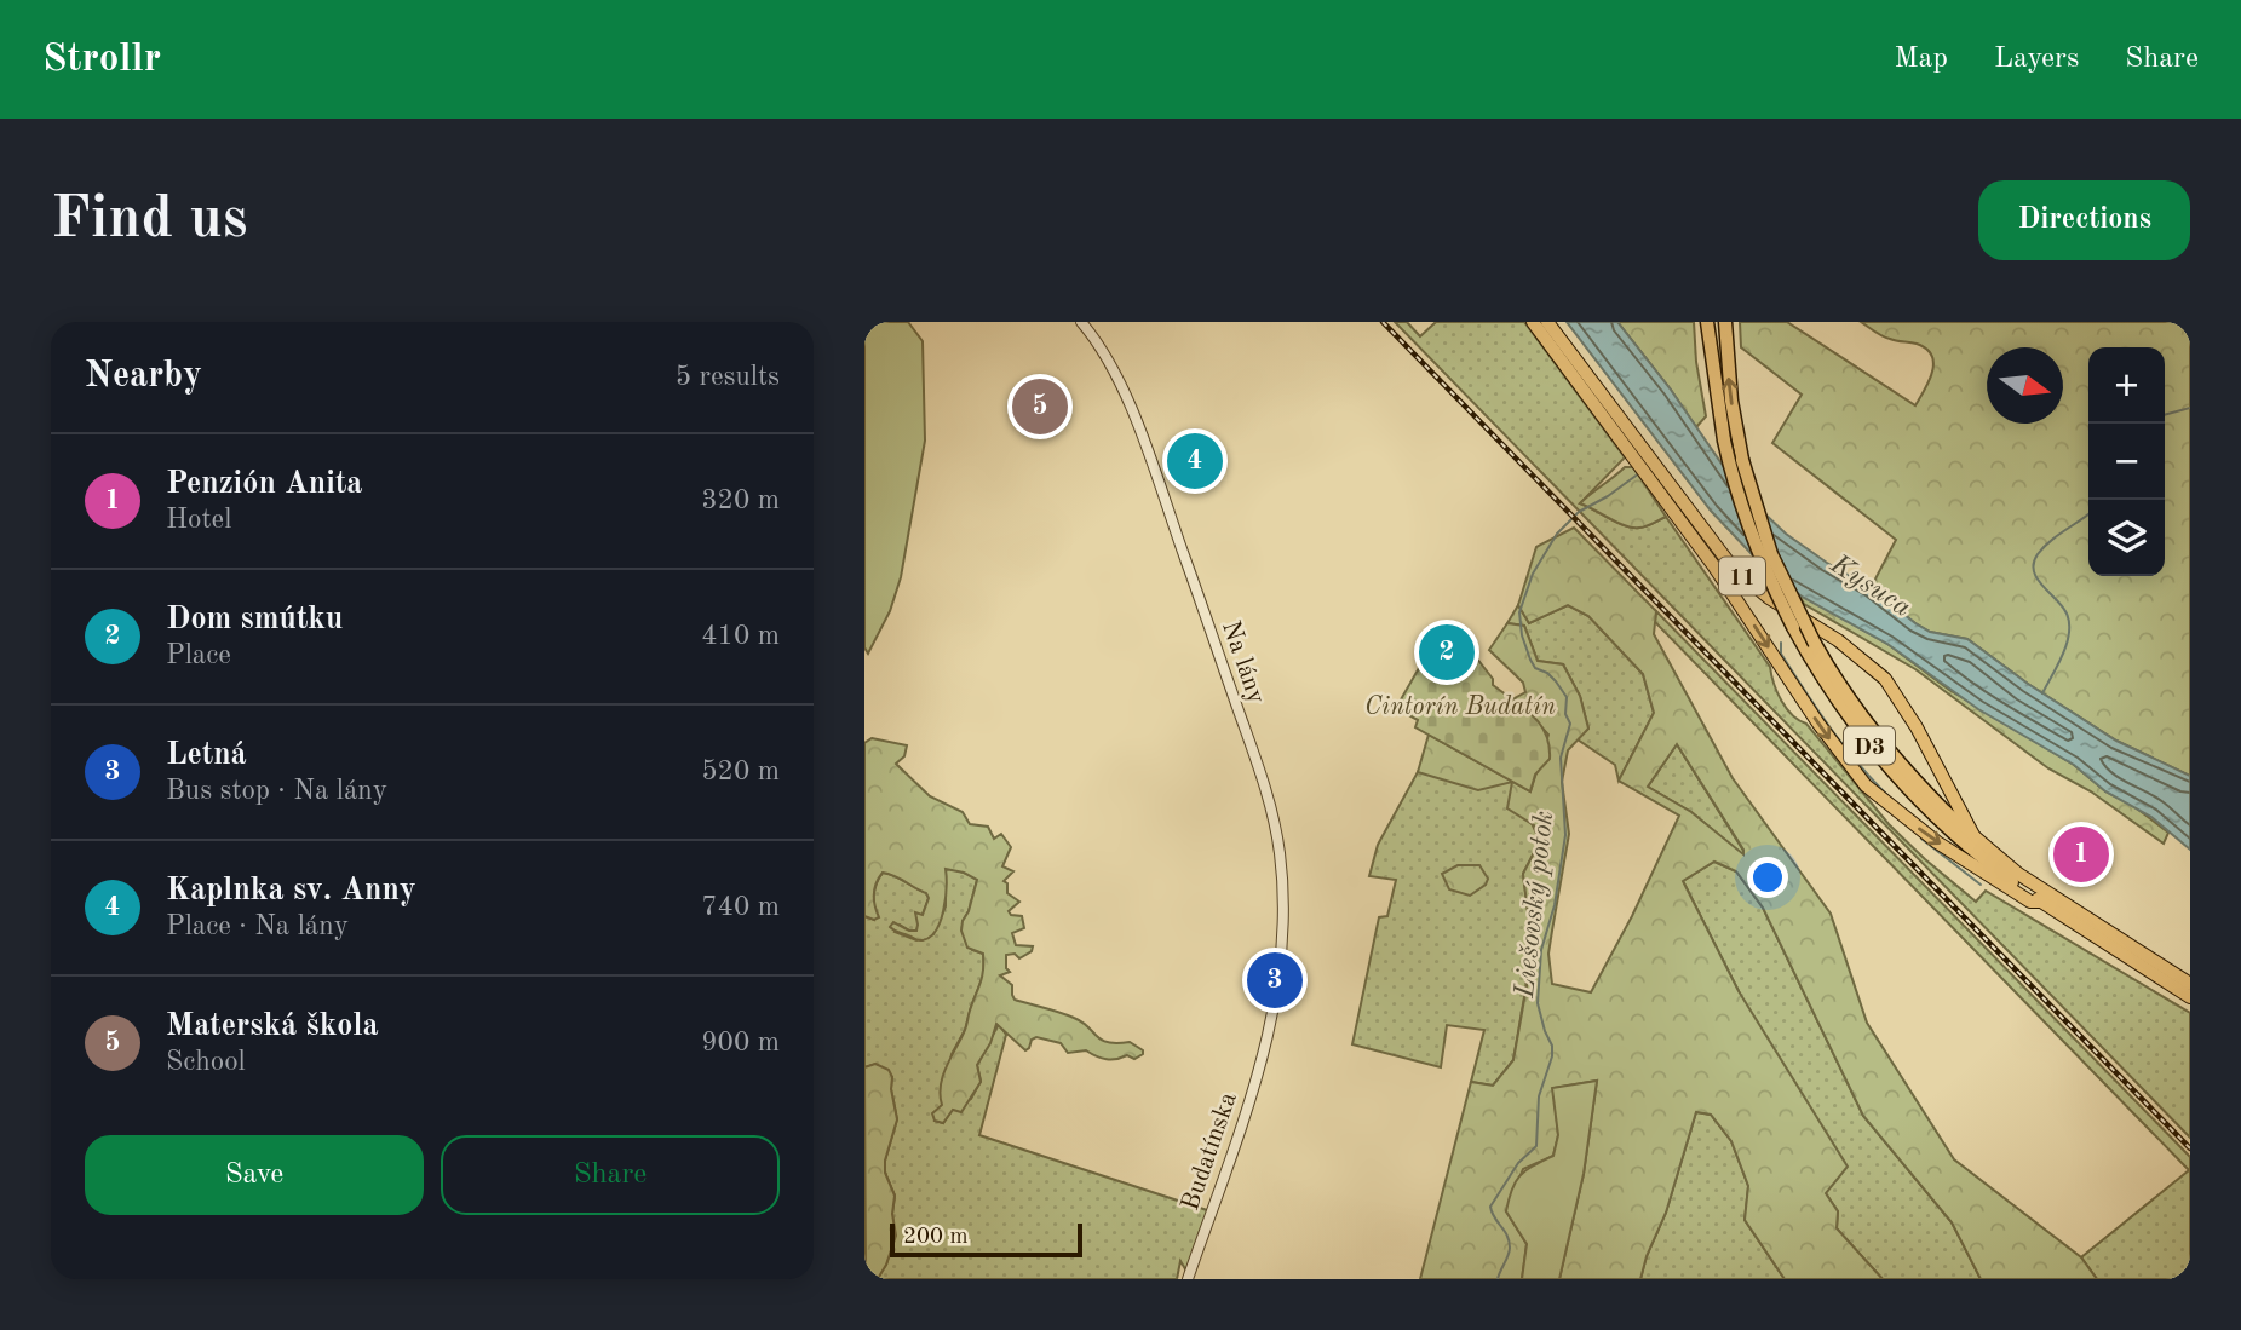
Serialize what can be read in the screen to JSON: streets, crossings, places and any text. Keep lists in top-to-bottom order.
{
  "streets": {
    "highway": ["D3"],
    "main road": ["11"],
    "street": ["Na lány", "Budatínska"]
  },
  "crossings": [
    ["11", "D3"],
    ["Na lány", "Budatínska"]
  ],
  "water": ["Kysuca", "Liešovský potok"],
  "parks": ["Cintorín Budatín"],
  "scale_bar": "200 m",
  "north": "right",
  "page": {
    "header": "Strollr",
    "nav": ["Map", "Layers", "Share"],
    "buttons": [
      "Directions",
      ["Save", "Share"]
    ],
    "title": "Find us",
    "heading": ["Nearby", "5 results"],
    "map_buttons": ["+", "−"],
    "pins": [
      "5",
      "4",
      "2",
      "1",
      "3"
    ],
    "list": [
      {
        "mark": "1",
        "name": "Penzión Anita",
        "note": "Hotel",
        "value": "320 m"
      },
      {
        "mark": "2",
        "name": "Dom smútku",
        "note": "Place",
        "value": "410 m"
      },
      {
        "mark": "3",
        "name": "Letná",
        "note": "Bus stop · Na lány",
        "value": "520 m"
      },
      {
        "mark": "4",
        "name": "Kaplnka sv. Anny",
        "note": "Place · Na lány",
        "value": "740 m"
      },
      {
        "mark": "5",
        "name": "Materská škola",
        "note": "School",
        "value": "900 m"
      }
    ],
    "scale": "200 m"
  }
}
